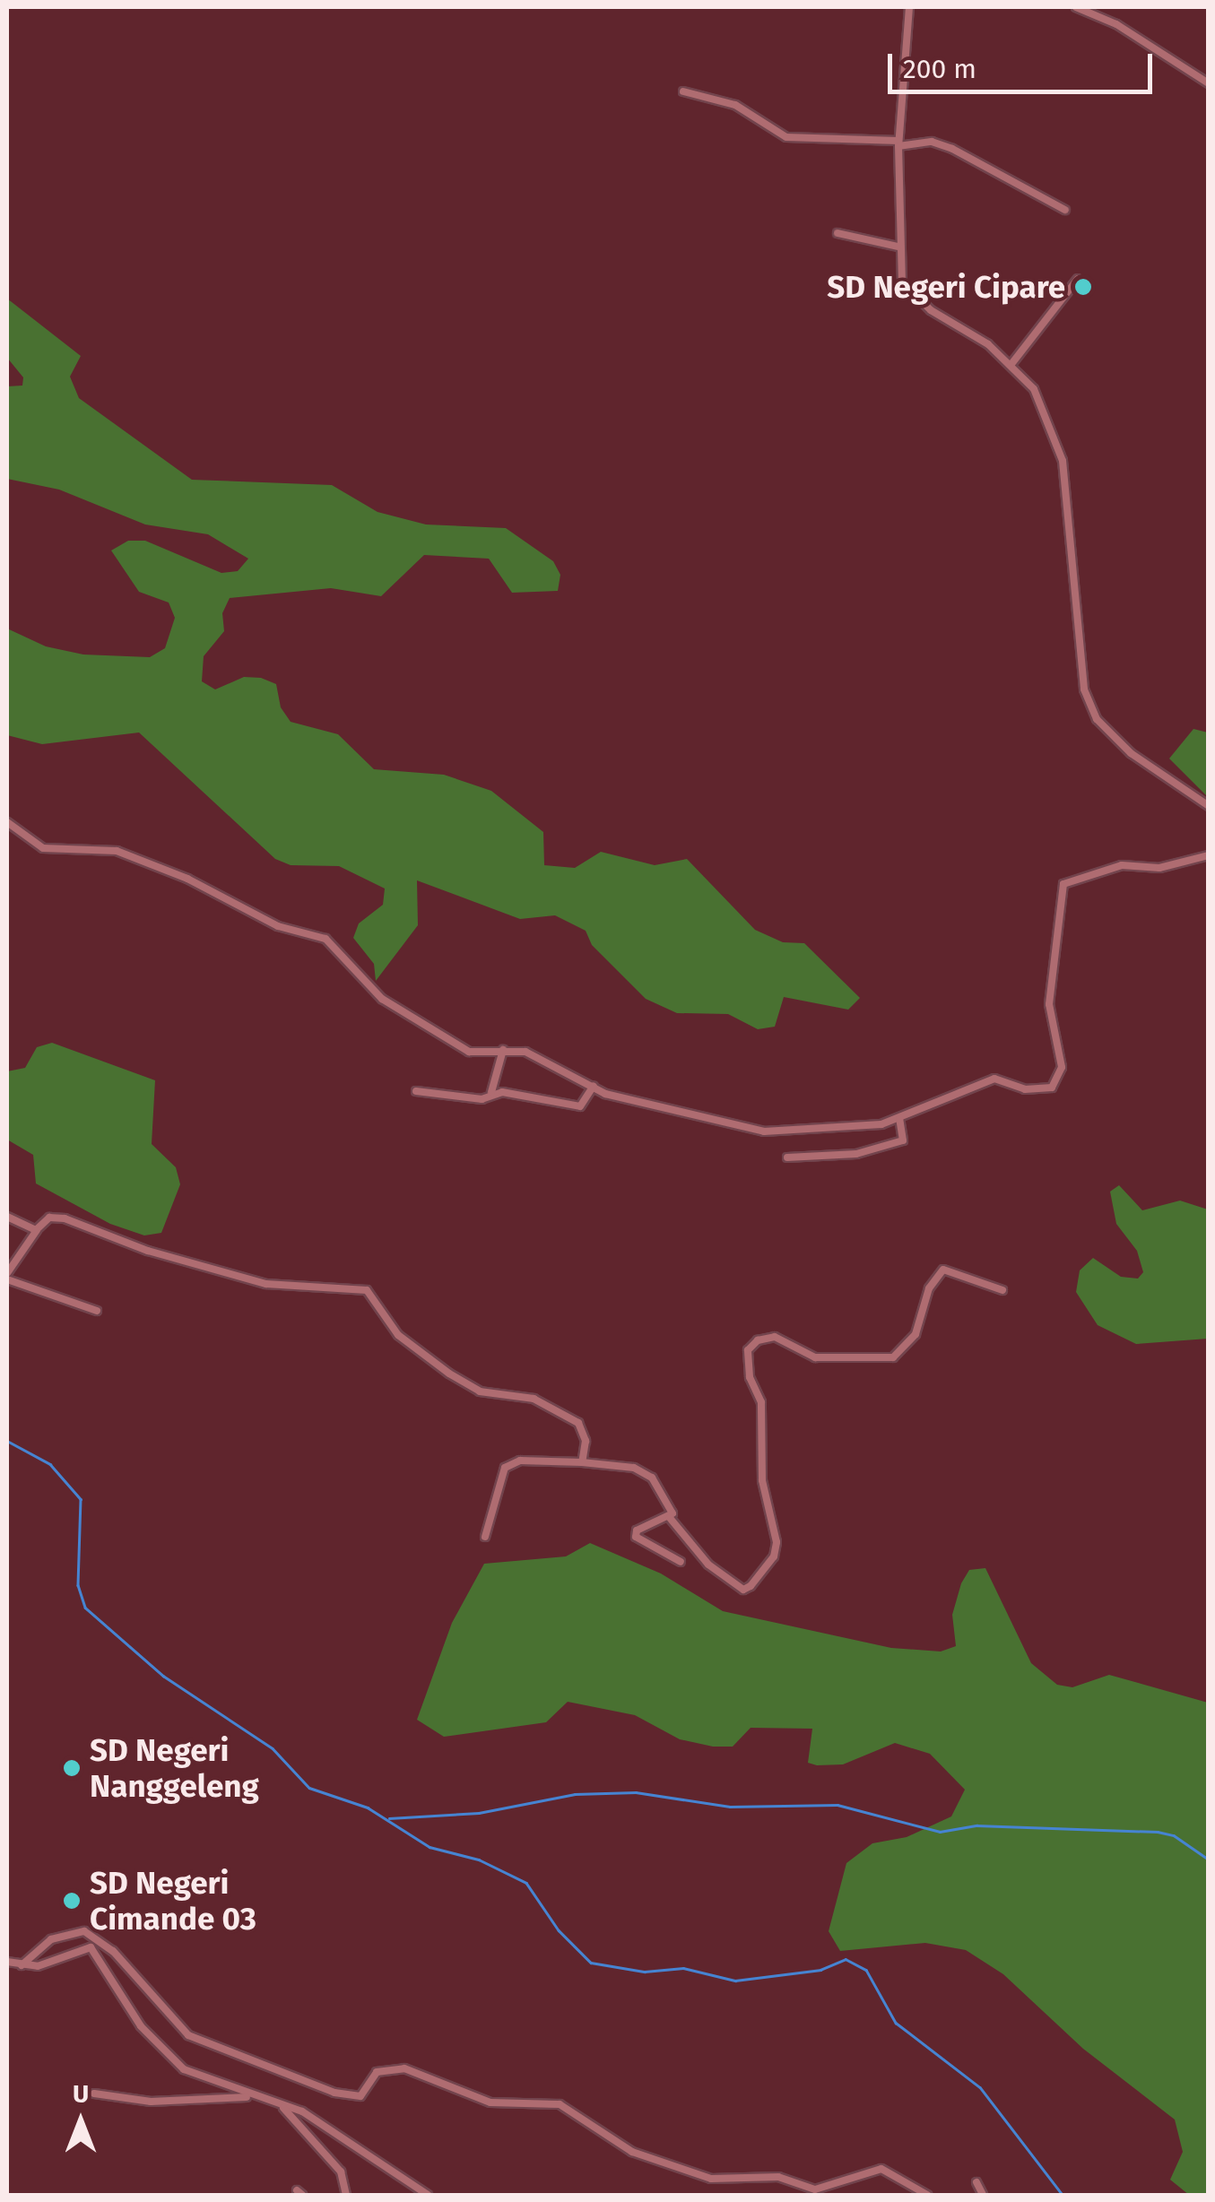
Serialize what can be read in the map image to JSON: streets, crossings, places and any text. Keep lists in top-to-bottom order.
{
  "places": ["SD Negeri Cipare", "SD Negeri Nanggeleng", "SD Negeri Cimande 03"],
  "scale_bar": "200 m",
  "north": "top"
}
